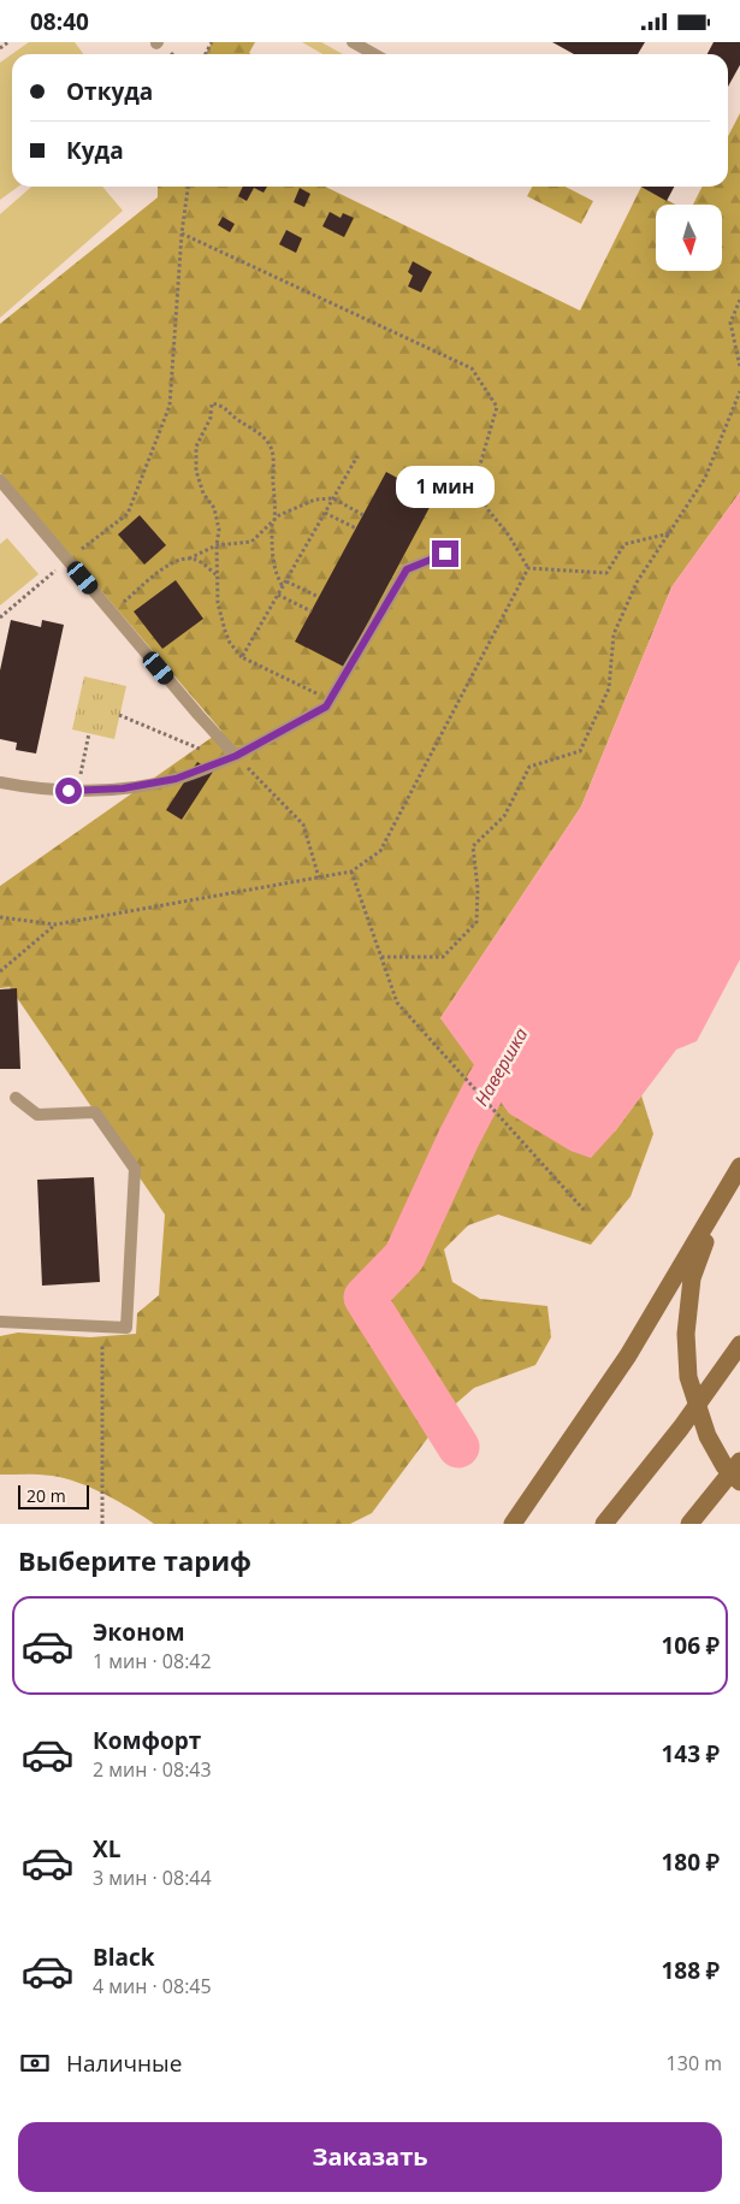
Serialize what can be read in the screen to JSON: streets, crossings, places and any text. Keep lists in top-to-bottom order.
{
  "water": ["Навершка"],
  "scale_bar": "20 m",
  "north": "bottom",
  "page": {
    "status": "08:40",
    "banner": ["Откуда", "Куда"],
    "bubble": "1 мин",
    "scale": "20 m",
    "heading": "Выберите тариф",
    "list": [
      {
        "name": "Эконом",
        "note": "1 мин · 08:42",
        "value": "106 ₽"
      },
      {
        "name": "Комфорт",
        "note": "2 мин · 08:43",
        "value": "143 ₽"
      },
      {
        "name": "XL",
        "note": "3 мин · 08:44",
        "value": "180 ₽"
      },
      {
        "name": "Black",
        "note": "4 мин · 08:45",
        "value": "188 ₽"
      }
    ],
    "pay": ["Наличные", "130 m"],
    "buttons": "Заказать"
  }
}
